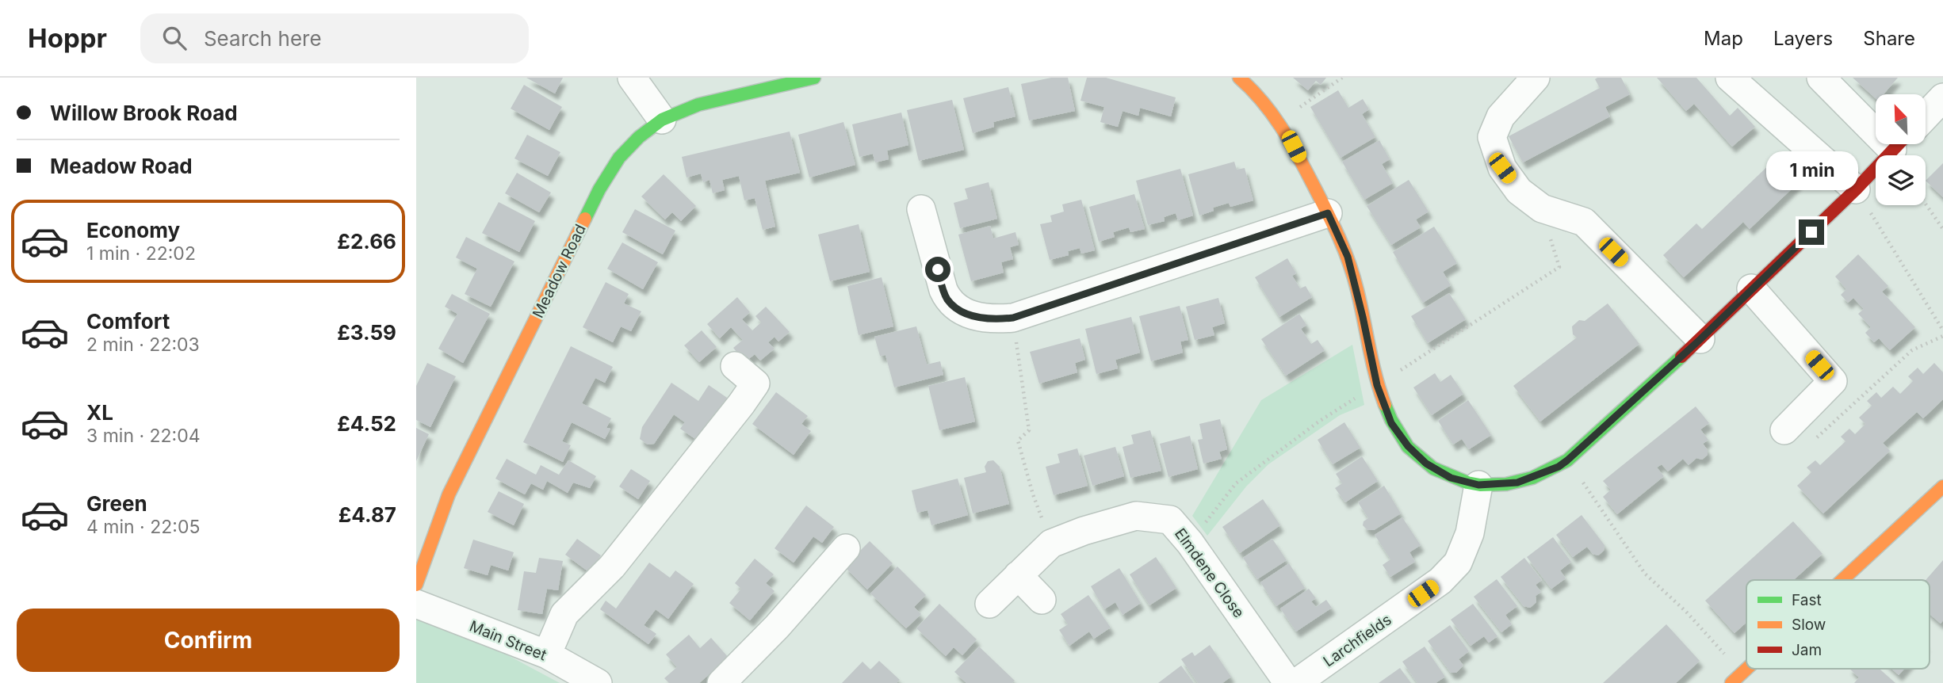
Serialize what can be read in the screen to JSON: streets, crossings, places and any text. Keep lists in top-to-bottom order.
{
  "streets": {
    "street": [
      "Meadow Road",
      "Elmdene Close",
      "Main Street",
      "Larchfields"
    ]
  },
  "legend": ["Fast", "Slow", "Jam"],
  "north": "top left",
  "page": {
    "header": "Hoppr",
    "search": "Search here",
    "nav": ["Map", "Layers", "Share"],
    "banner": ["Willow Brook Road", "Meadow Road"],
    "bubble": "1 min",
    "list": [
      {
        "name": "Economy",
        "note": "1 min · 22:02",
        "value": "£2.66"
      },
      {
        "name": "Comfort",
        "note": "2 min · 22:03",
        "value": "£3.59"
      },
      {
        "name": "XL",
        "note": "3 min · 22:04",
        "value": "£4.52"
      },
      {
        "name": "Green",
        "note": "4 min · 22:05",
        "value": "£4.87"
      }
    ],
    "buttons": "Confirm"
  }
}
